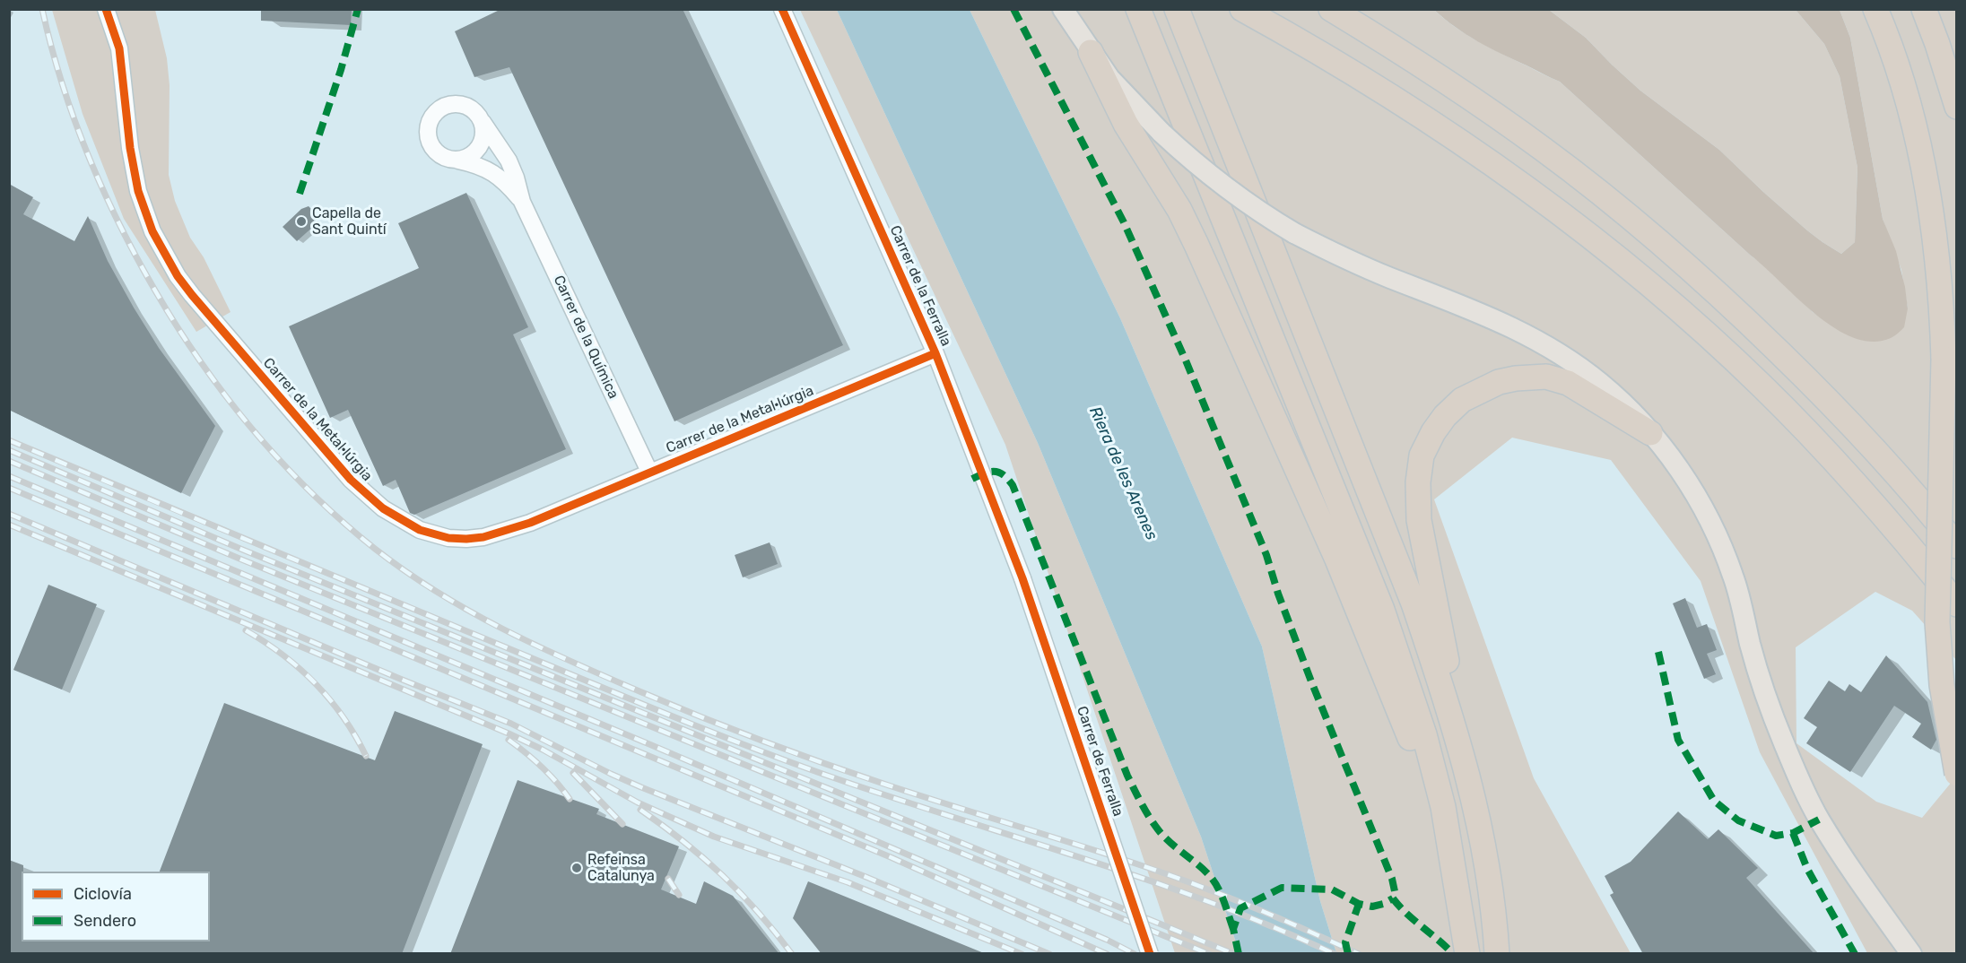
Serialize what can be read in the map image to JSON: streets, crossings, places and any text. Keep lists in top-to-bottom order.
{
  "streets": {
    "street": [
      "Carrer de la Ferralla",
      "Carrer de la Química",
      "Carrer de la Metal·lúrgia",
      "Carrer de Ferralla"
    ]
  },
  "crossings": [
    ["Carrer de la Ferralla", "Carrer de la Metal·lúrgia"],
    ["Carrer de la Ferralla", "Carrer de Ferralla"],
    ["Carrer de la Química", "Carrer de la Metal·lúrgia"]
  ],
  "water": ["Riera de les Arenes"],
  "places": ["Capella de Sant Quintí", "Refeinsa Catalunya"],
  "legend": ["Ciclovía", "Sendero"]
}
